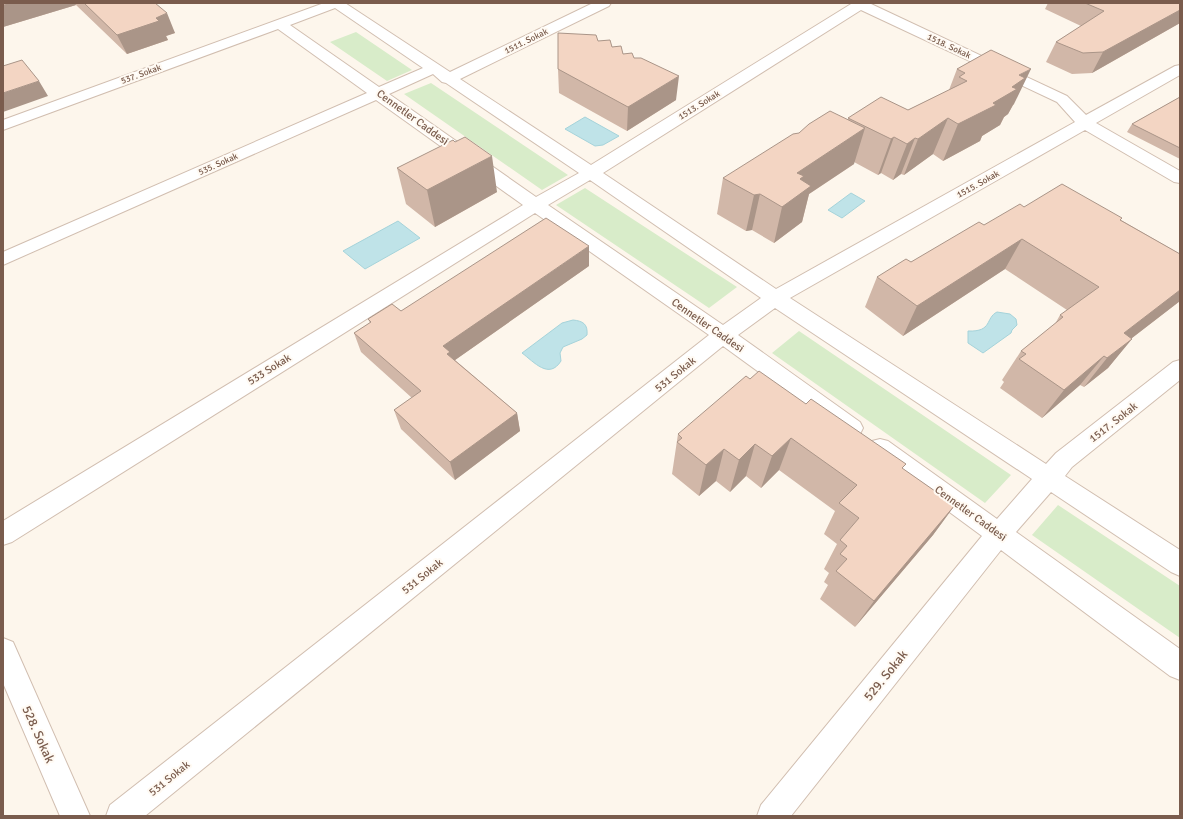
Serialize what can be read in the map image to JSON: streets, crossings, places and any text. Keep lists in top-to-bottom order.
{
  "streets": {
    "street": [
      "1511. Sokak",
      "1518. Sokak",
      "537. Sokak",
      "1513. Sokak",
      "Cennetler Caddesi",
      "535. Sokak",
      "1515. Sokak",
      "533 Sokak",
      "531 Sokak",
      "1517. Sokak",
      "529. Sokak",
      "528. Sokak"
    ]
  },
  "crossings": [
    ["1511. Sokak", "535. Sokak"],
    ["1518. Sokak", "1513. Sokak"],
    ["1518. Sokak", "1515. Sokak"],
    ["537. Sokak", "Cennetler Caddesi"],
    ["1513. Sokak", "Cennetler Caddesi"],
    ["1513. Sokak", "533 Sokak"],
    ["Cennetler Caddesi", "535. Sokak"],
    ["Cennetler Caddesi", "1515. Sokak"],
    ["Cennetler Caddesi", "533 Sokak"],
    ["Cennetler Caddesi", "531 Sokak"],
    ["Cennetler Caddesi", "1517. Sokak"],
    ["Cennetler Caddesi", "529. Sokak"],
    ["1515. Sokak", "531 Sokak"],
    ["1517. Sokak", "529. Sokak"]
  ]
}
